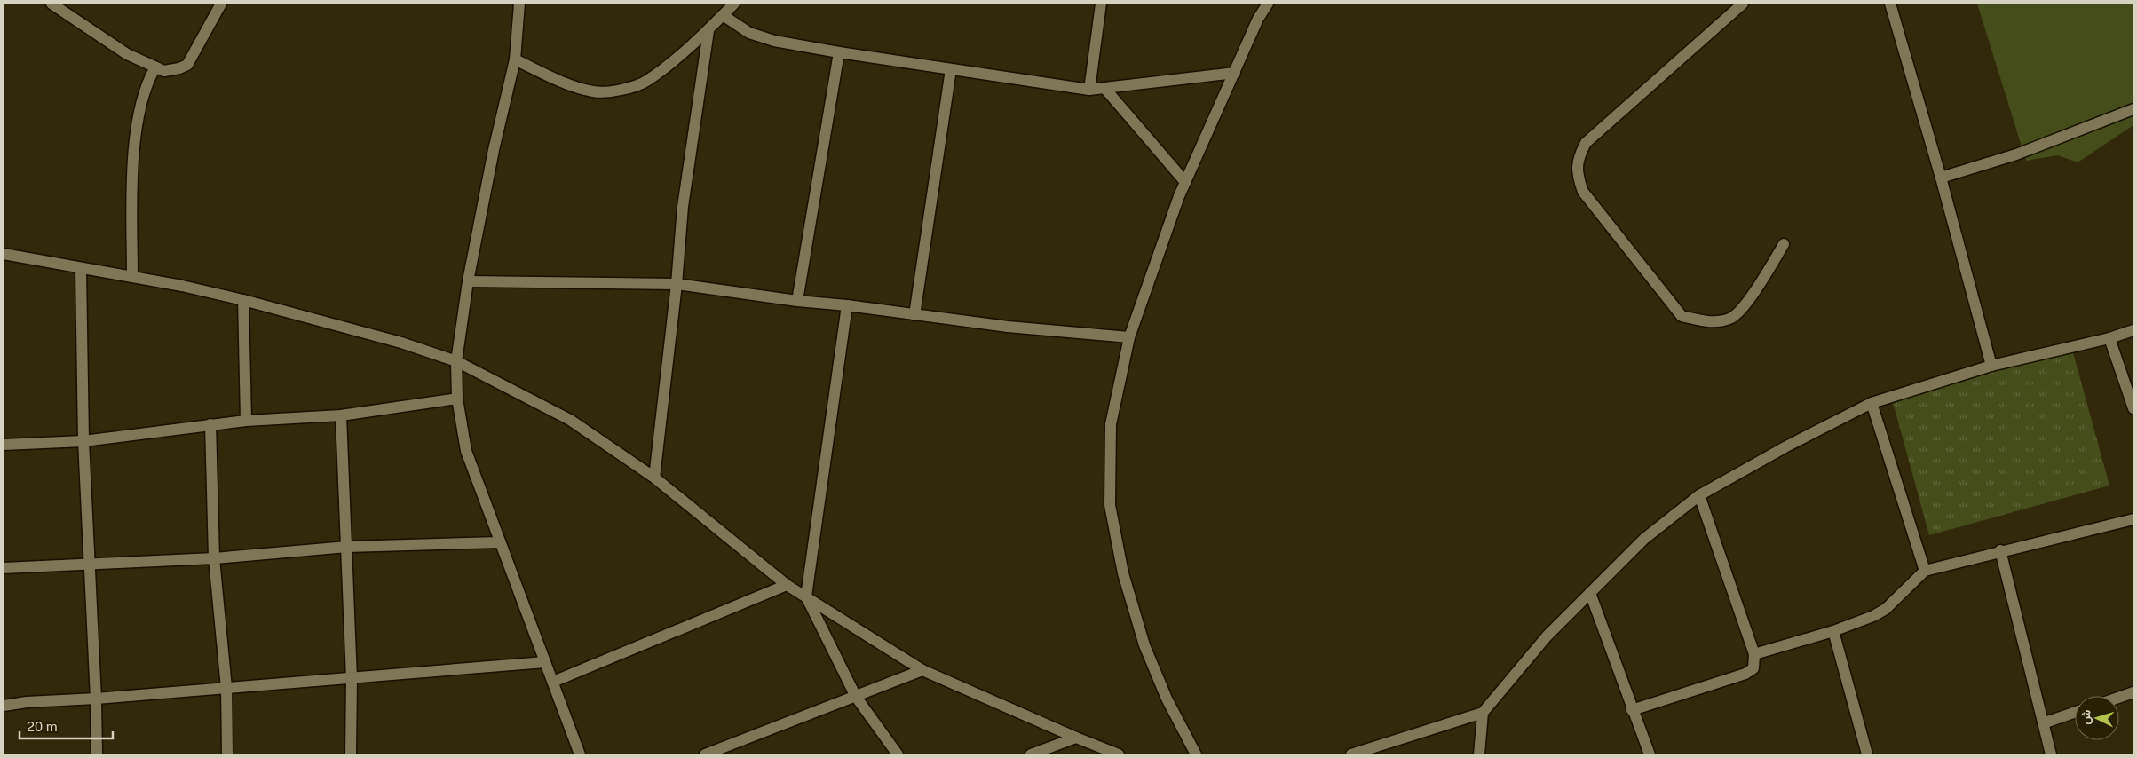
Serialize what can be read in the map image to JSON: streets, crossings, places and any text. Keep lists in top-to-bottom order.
{
  "scale_bar": "20 m",
  "north": "left"
}
